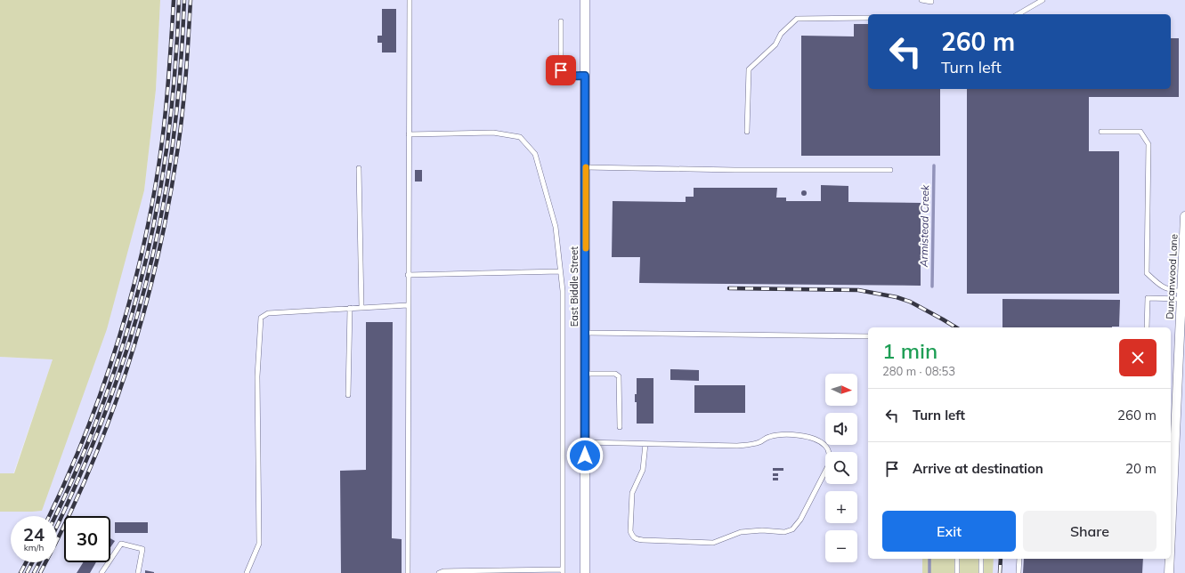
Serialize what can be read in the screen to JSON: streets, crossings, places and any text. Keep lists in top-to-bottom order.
{
  "streets": {
    "street": ["Duncanwood Lane", "East Biddle Street"]
  },
  "water": ["Armistead Creek"],
  "north": "right",
  "page": {
    "turn": ["260 m", "Turn left"],
    "heading": ["1 min", "280 m · 08:53"],
    "map_buttons": ["+", "−"],
    "list": [
      {
        "name": "Turn left",
        "value": "260 m"
      },
      {
        "name": "Arrive at destination",
        "value": "20 m"
      }
    ],
    "buttons": ["Exit", "Share"],
    "speed": "24 km/h",
    "limit": "30"
  }
}
